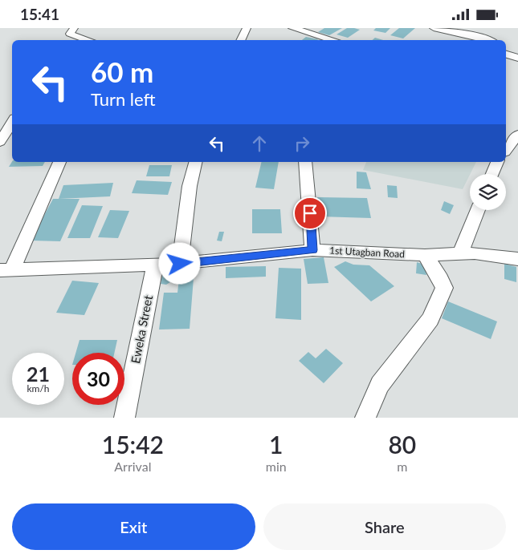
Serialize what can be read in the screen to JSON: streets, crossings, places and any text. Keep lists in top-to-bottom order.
{
  "streets": {
    "street": ["1st Utagban Road", "Eweka Street"]
  },
  "crossings": [
    ["1st Utagban Road", "Eweka Street"]
  ],
  "page": {
    "status": "15:41",
    "turn": ["60 m", "Turn left"],
    "speed": "21 km/h",
    "limit": "30",
    "eta": [
      "15:42",
      "Arrival",
      "1",
      "min",
      "80",
      "m"
    ],
    "buttons": ["Exit", "Share"]
  }
}
